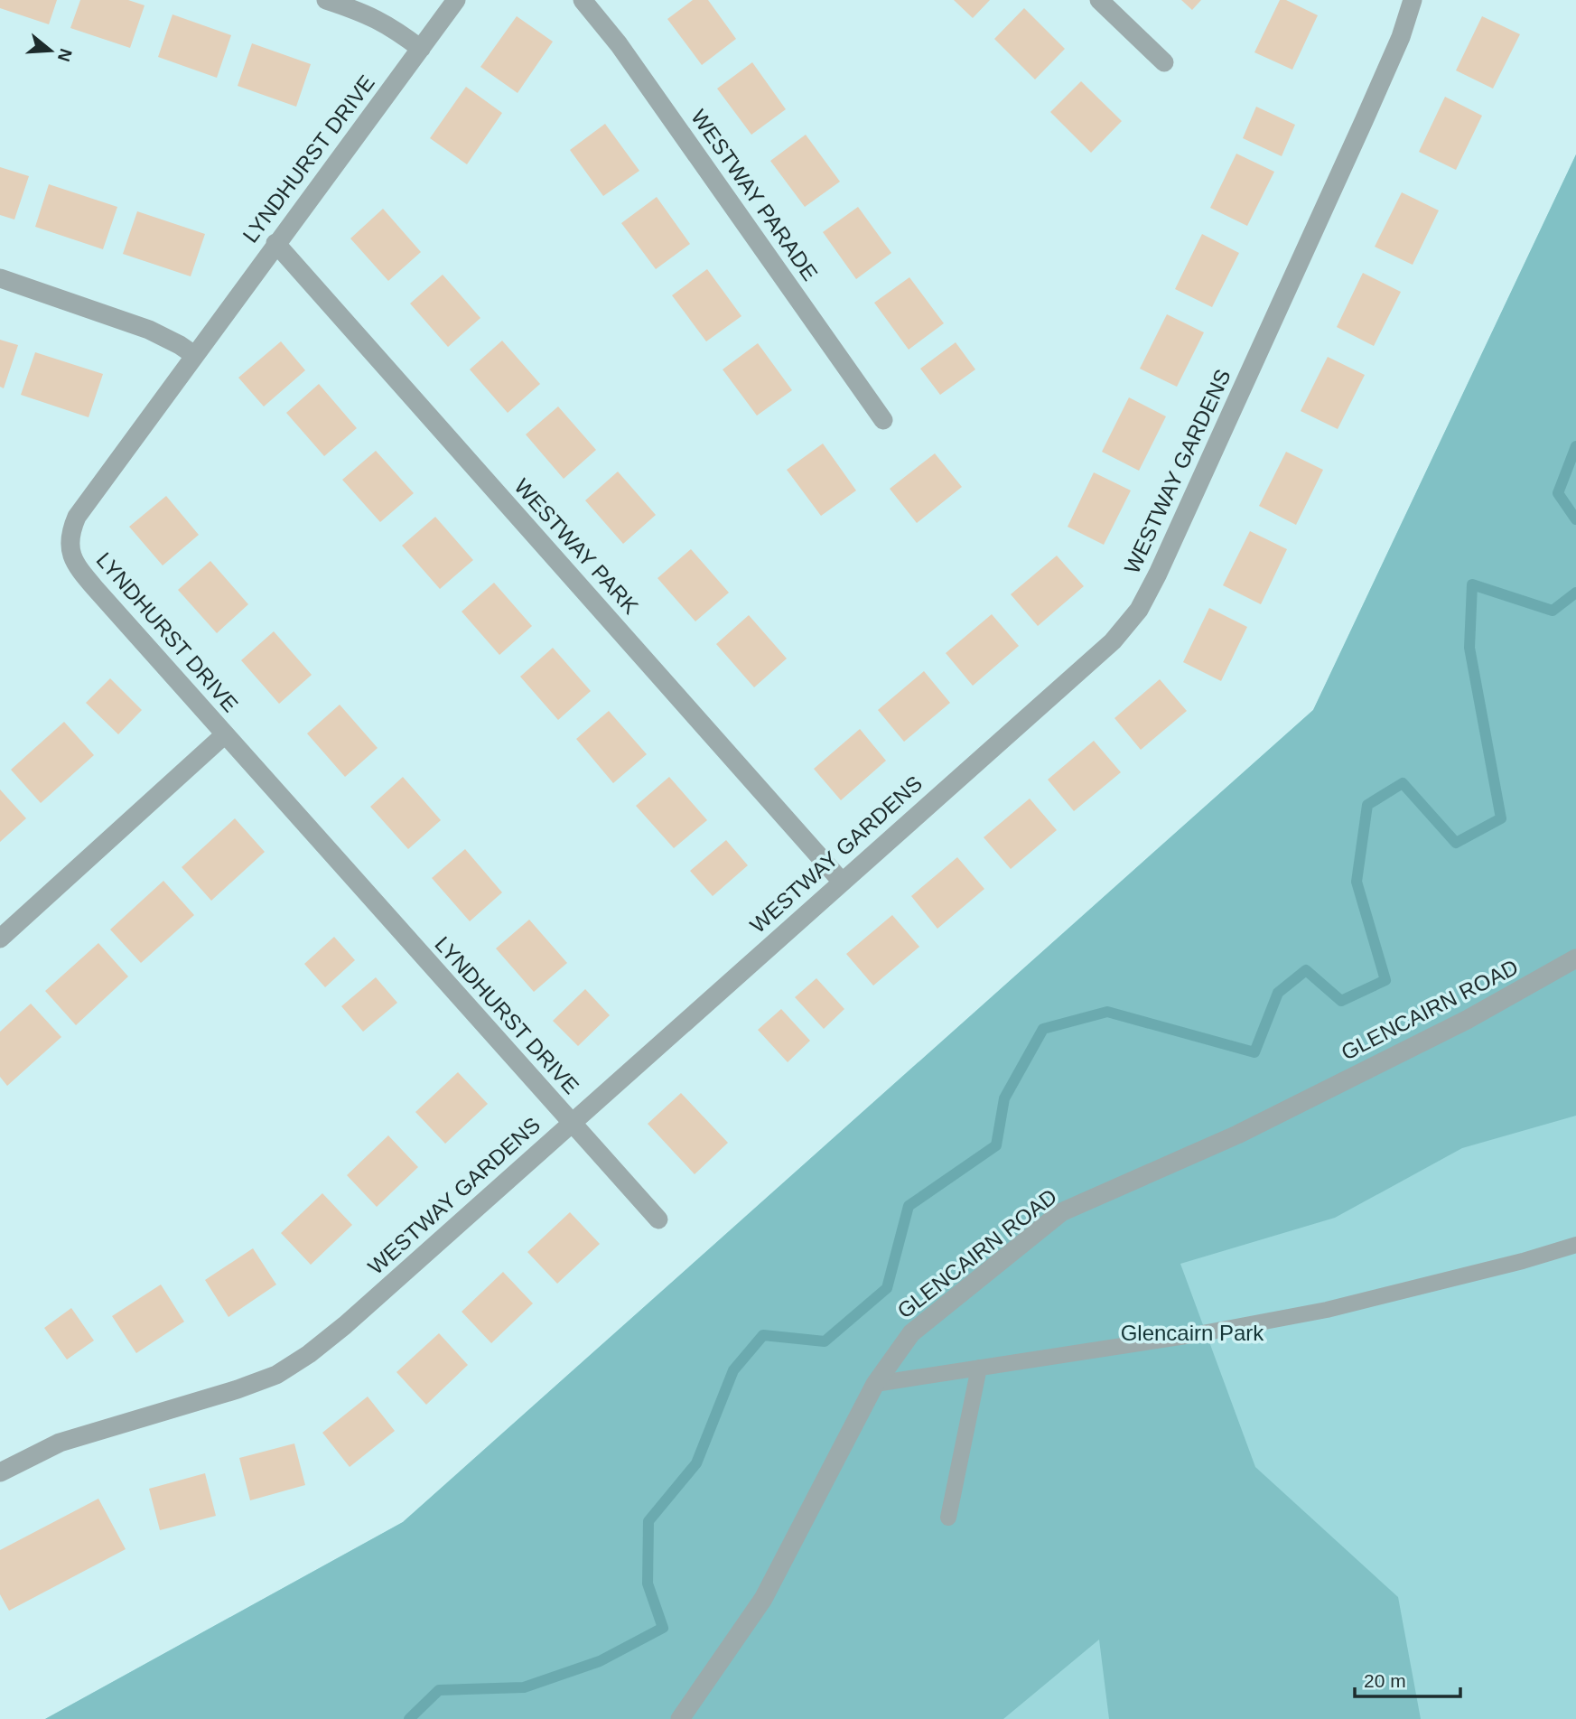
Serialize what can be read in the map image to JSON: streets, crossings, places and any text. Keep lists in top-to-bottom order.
{
  "streets": {
    "street": [
      "LYNDHURST DRIVE",
      "WESTWAY PARADE",
      "WESTWAY GARDENS",
      "WESTWAY PARK",
      "GLENCAIRN ROAD"
    ]
  },
  "crossings": [
    ["LYNDHURST DRIVE", "WESTWAY GARDENS"],
    ["LYNDHURST DRIVE", "WESTWAY PARK"],
    ["WESTWAY GARDENS", "WESTWAY PARK"]
  ],
  "parks": ["Glencairn Park"],
  "scale_bar": "20 m",
  "north": "right"
}
